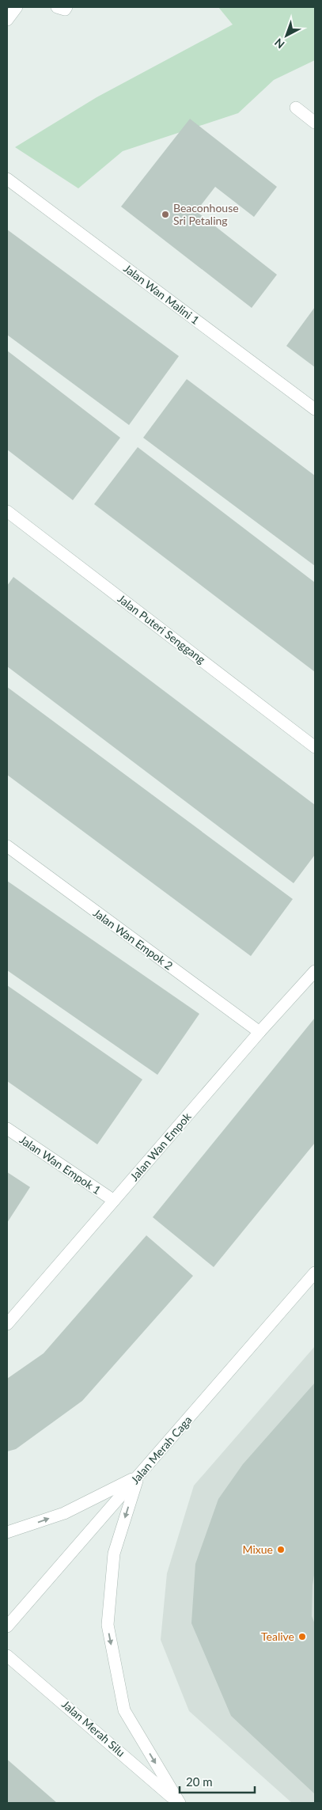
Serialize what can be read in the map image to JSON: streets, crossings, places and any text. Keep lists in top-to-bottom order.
{
  "streets": {
    "street": [
      "Jalan Wan Malini 1",
      "Jalan Puteri Senggang",
      "Jalan Wan Empok 2",
      "Jalan Wan Empok",
      "Jalan Wan Empok 1",
      "Jalan Merah Caga",
      "Jalan Merah Silu"
    ]
  },
  "crossings": [
    ["Jalan Wan Empok 2", "Jalan Wan Empok"],
    ["Jalan Wan Empok", "Jalan Wan Empok 1"]
  ],
  "places": ["Beaconhouse Sri Petaling", "Mixue", "Tealive"],
  "scale_bar": "20 m",
  "north": "bottom left"
}
